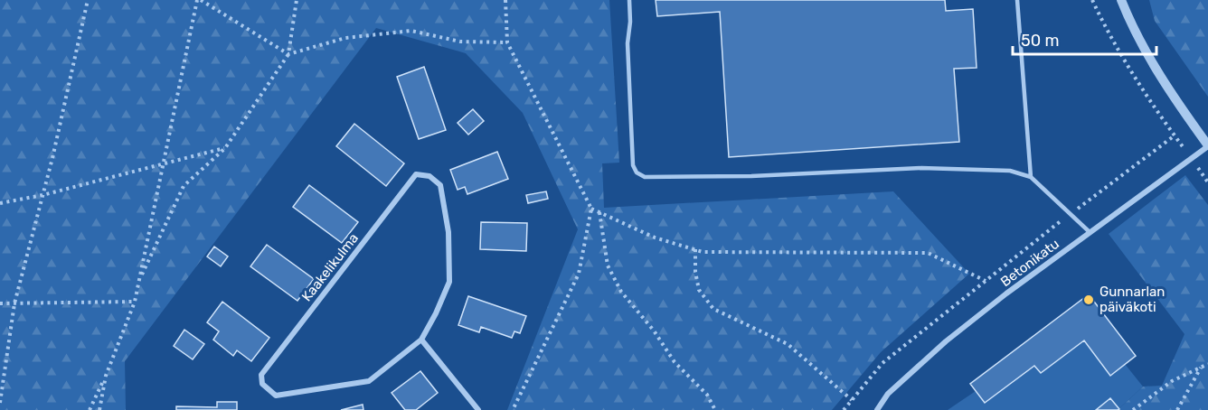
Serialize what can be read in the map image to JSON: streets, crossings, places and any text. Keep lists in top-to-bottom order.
{
  "streets": {
    "street": ["Betonikatu", "Kaakelikulma"]
  },
  "places": ["Gunnarlan päiväkoti"],
  "scale_bar": "50 m"
}
